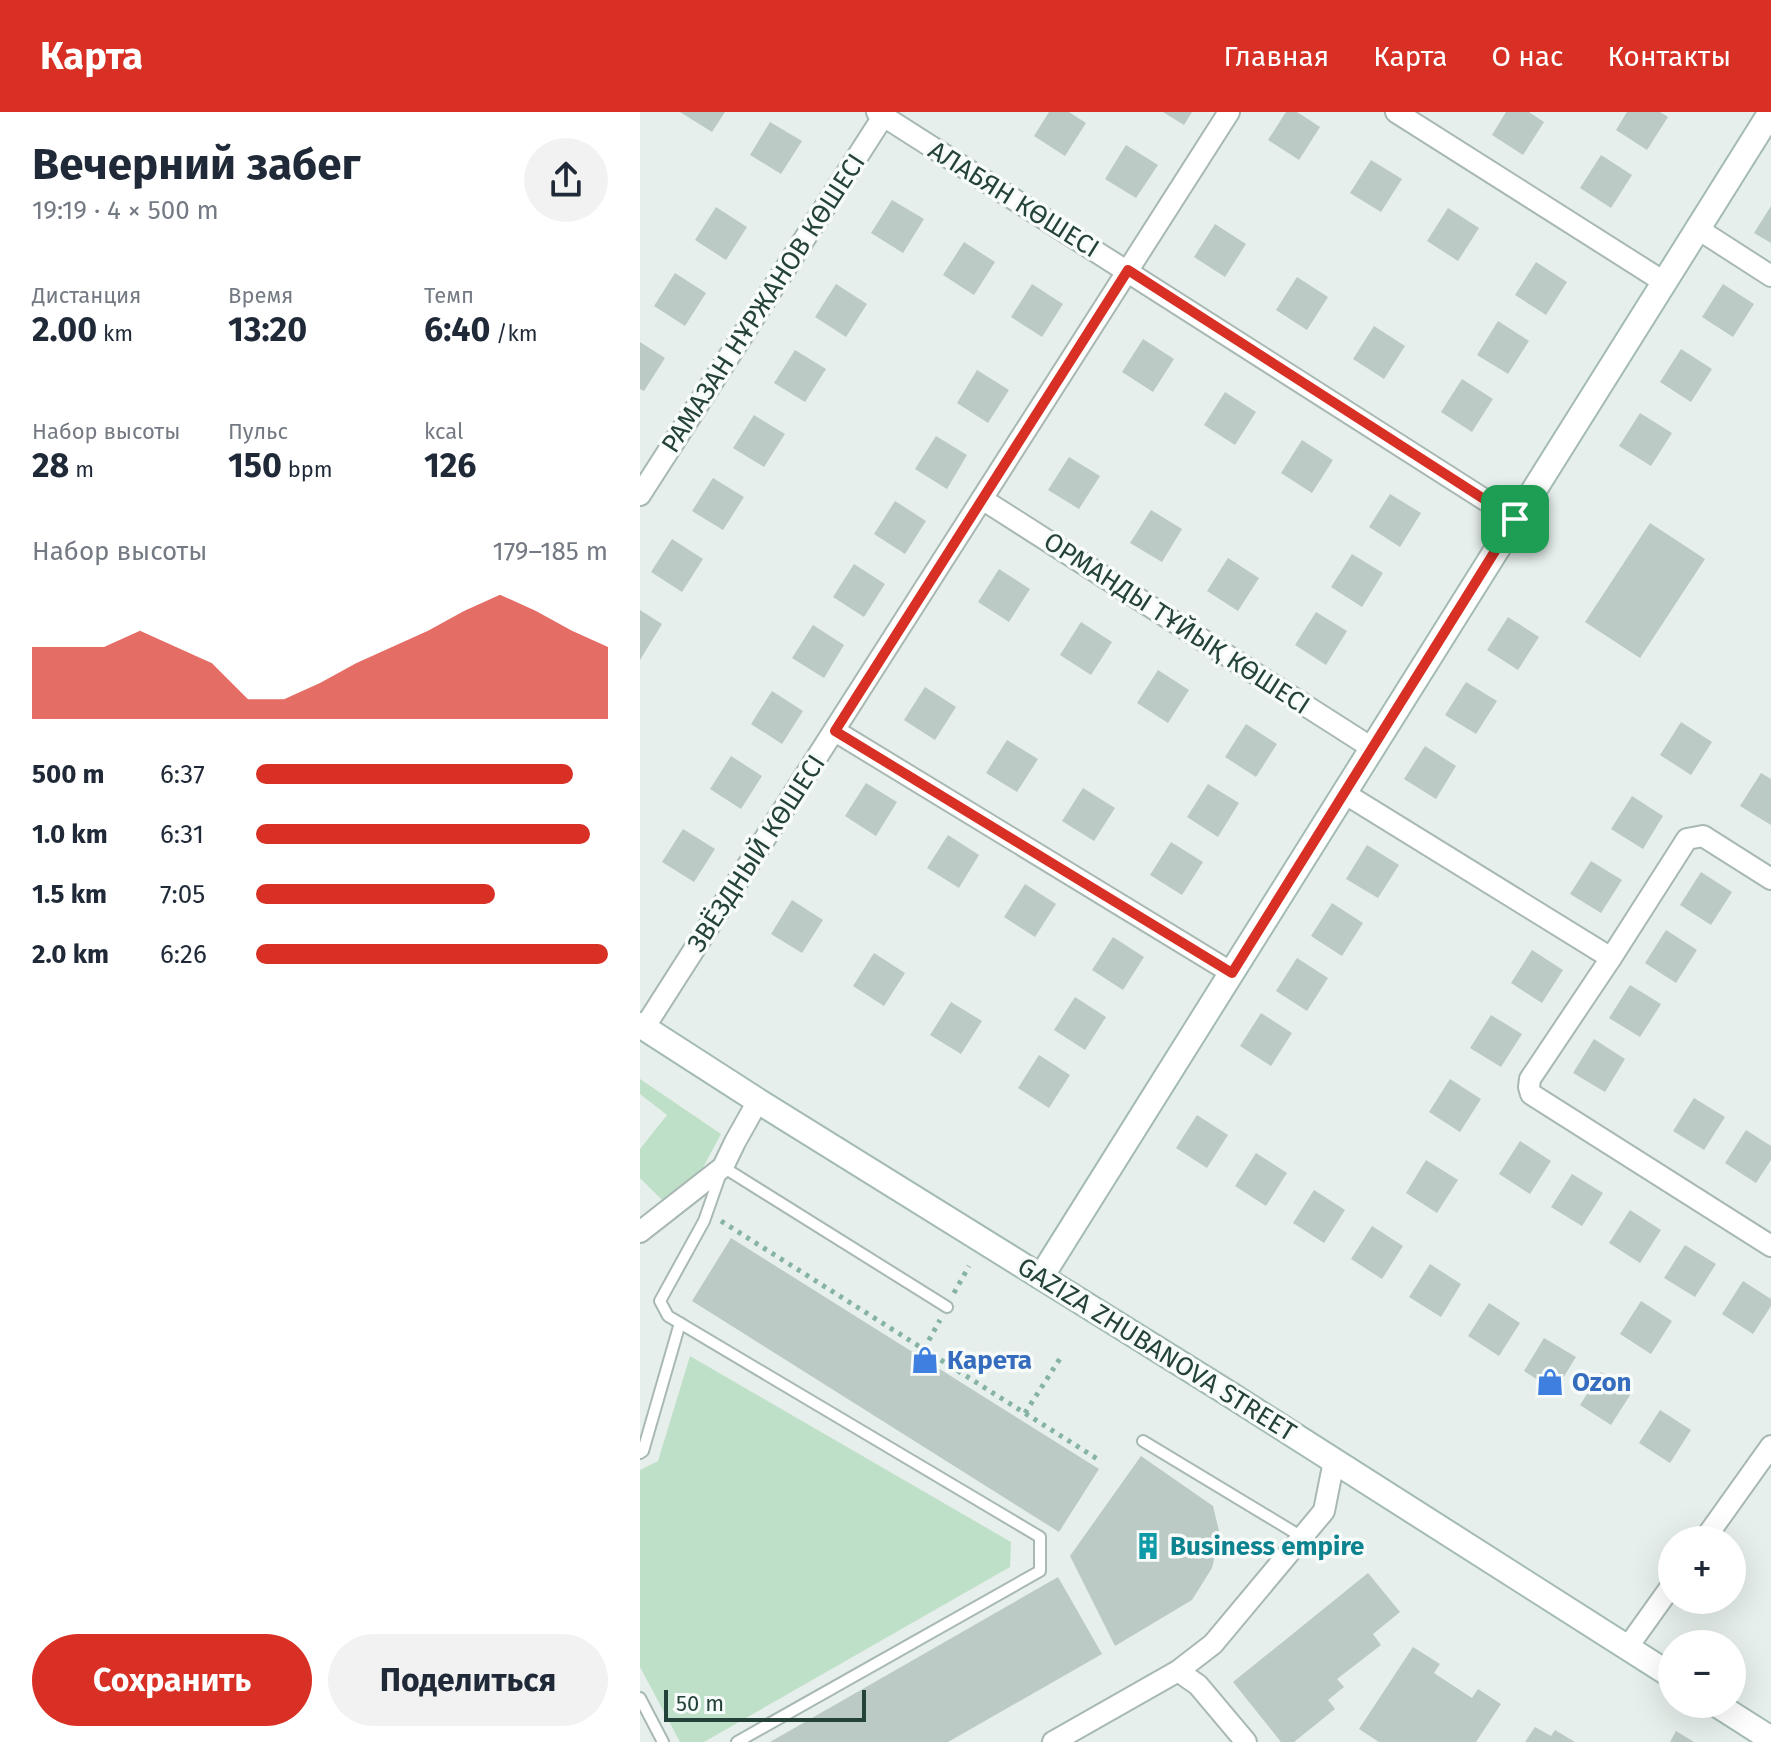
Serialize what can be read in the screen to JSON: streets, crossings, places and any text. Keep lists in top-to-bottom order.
{
  "streets": {
    "street": [
      "АЛАБЯН КӨШЕСІ",
      "РАМАЗАН НҰРЖАНОВ КӨШЕСІ",
      "ОРМАНДЫ ТҰЙЫҚ КӨШЕСІ",
      "ЗВЁЗДНЫЙ КӨШЕСІ",
      "GAZIZA ZHUBANOVA STREET"
    ]
  },
  "crossings": [
    ["АЛАБЯН КӨШЕСІ", "РАМАЗАН НҰРЖАНОВ КӨШЕСІ"],
    ["АЛАБЯН КӨШЕСІ", "ЗВЁЗДНЫЙ КӨШЕСІ"],
    ["ОРМАНДЫ ТҰЙЫҚ КӨШЕСІ", "ЗВЁЗДНЫЙ КӨШЕСІ"],
    ["ЗВЁЗДНЫЙ КӨШЕСІ", "GAZIZA ZHUBANOVA STREET"]
  ],
  "places": {
    "shop": ["Карета", "Ozon"],
    "building": ["Business empire"]
  },
  "scale_bar": "50 m",
  "page": {
    "header": "Карта",
    "nav": [
      "Главная",
      "Карта",
      "О нас",
      "Контакты"
    ],
    "heading": ["Вечерний забег", "19:19 · 4 × 500 m"],
    "stats": [
      ["Дистанция", "2.00 km"],
      ["Время", "13:20"],
      ["Темп", "6:40 /km"],
      ["Набор высоты", "28 m"],
      ["Пульс", "150 bpm"],
      ["kcal", "126"]
    ],
    "chart": ["Набор высоты", "179–185 m"],
    "list": [
      {
        "name": "500 m",
        "note": "6:37"
      },
      {
        "name": "1.0 km",
        "note": "6:31"
      },
      {
        "name": "1.5 km",
        "note": "7:05"
      },
      {
        "name": "2.0 km",
        "note": "6:26"
      }
    ],
    "map_buttons": ["+", "−"],
    "buttons": ["Сохранить", "Поделиться"],
    "scale": "50 m"
  }
}
